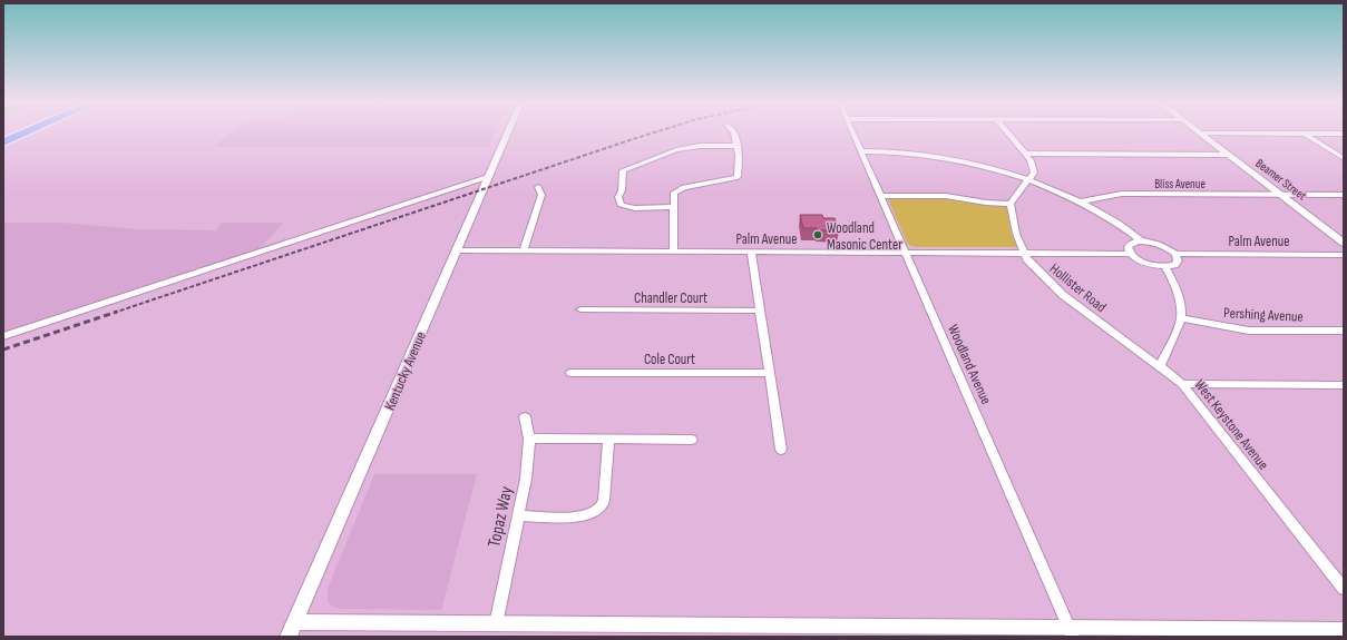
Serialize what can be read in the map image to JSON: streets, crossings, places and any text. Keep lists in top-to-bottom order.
{
  "streets": {
    "street": [
      "Beamer Street",
      "Bliss Avenue",
      "Palm Avenue",
      "Hollister Road",
      "Chandler Court",
      "Pershing Avenue",
      "Cole Court",
      "Woodland Avenue",
      "Kentucky Avenue",
      "West Keystone Avenue",
      "Topaz Way"
    ]
  },
  "crossings": [
    ["Beamer Street", "Bliss Avenue"],
    ["Palm Avenue", "Hollister Road"],
    ["Palm Avenue", "Woodland Avenue"],
    ["Palm Avenue", "Kentucky Avenue"],
    ["Hollister Road", "West Keystone Avenue"]
  ],
  "places": ["Woodland Masonic Center"]
}
